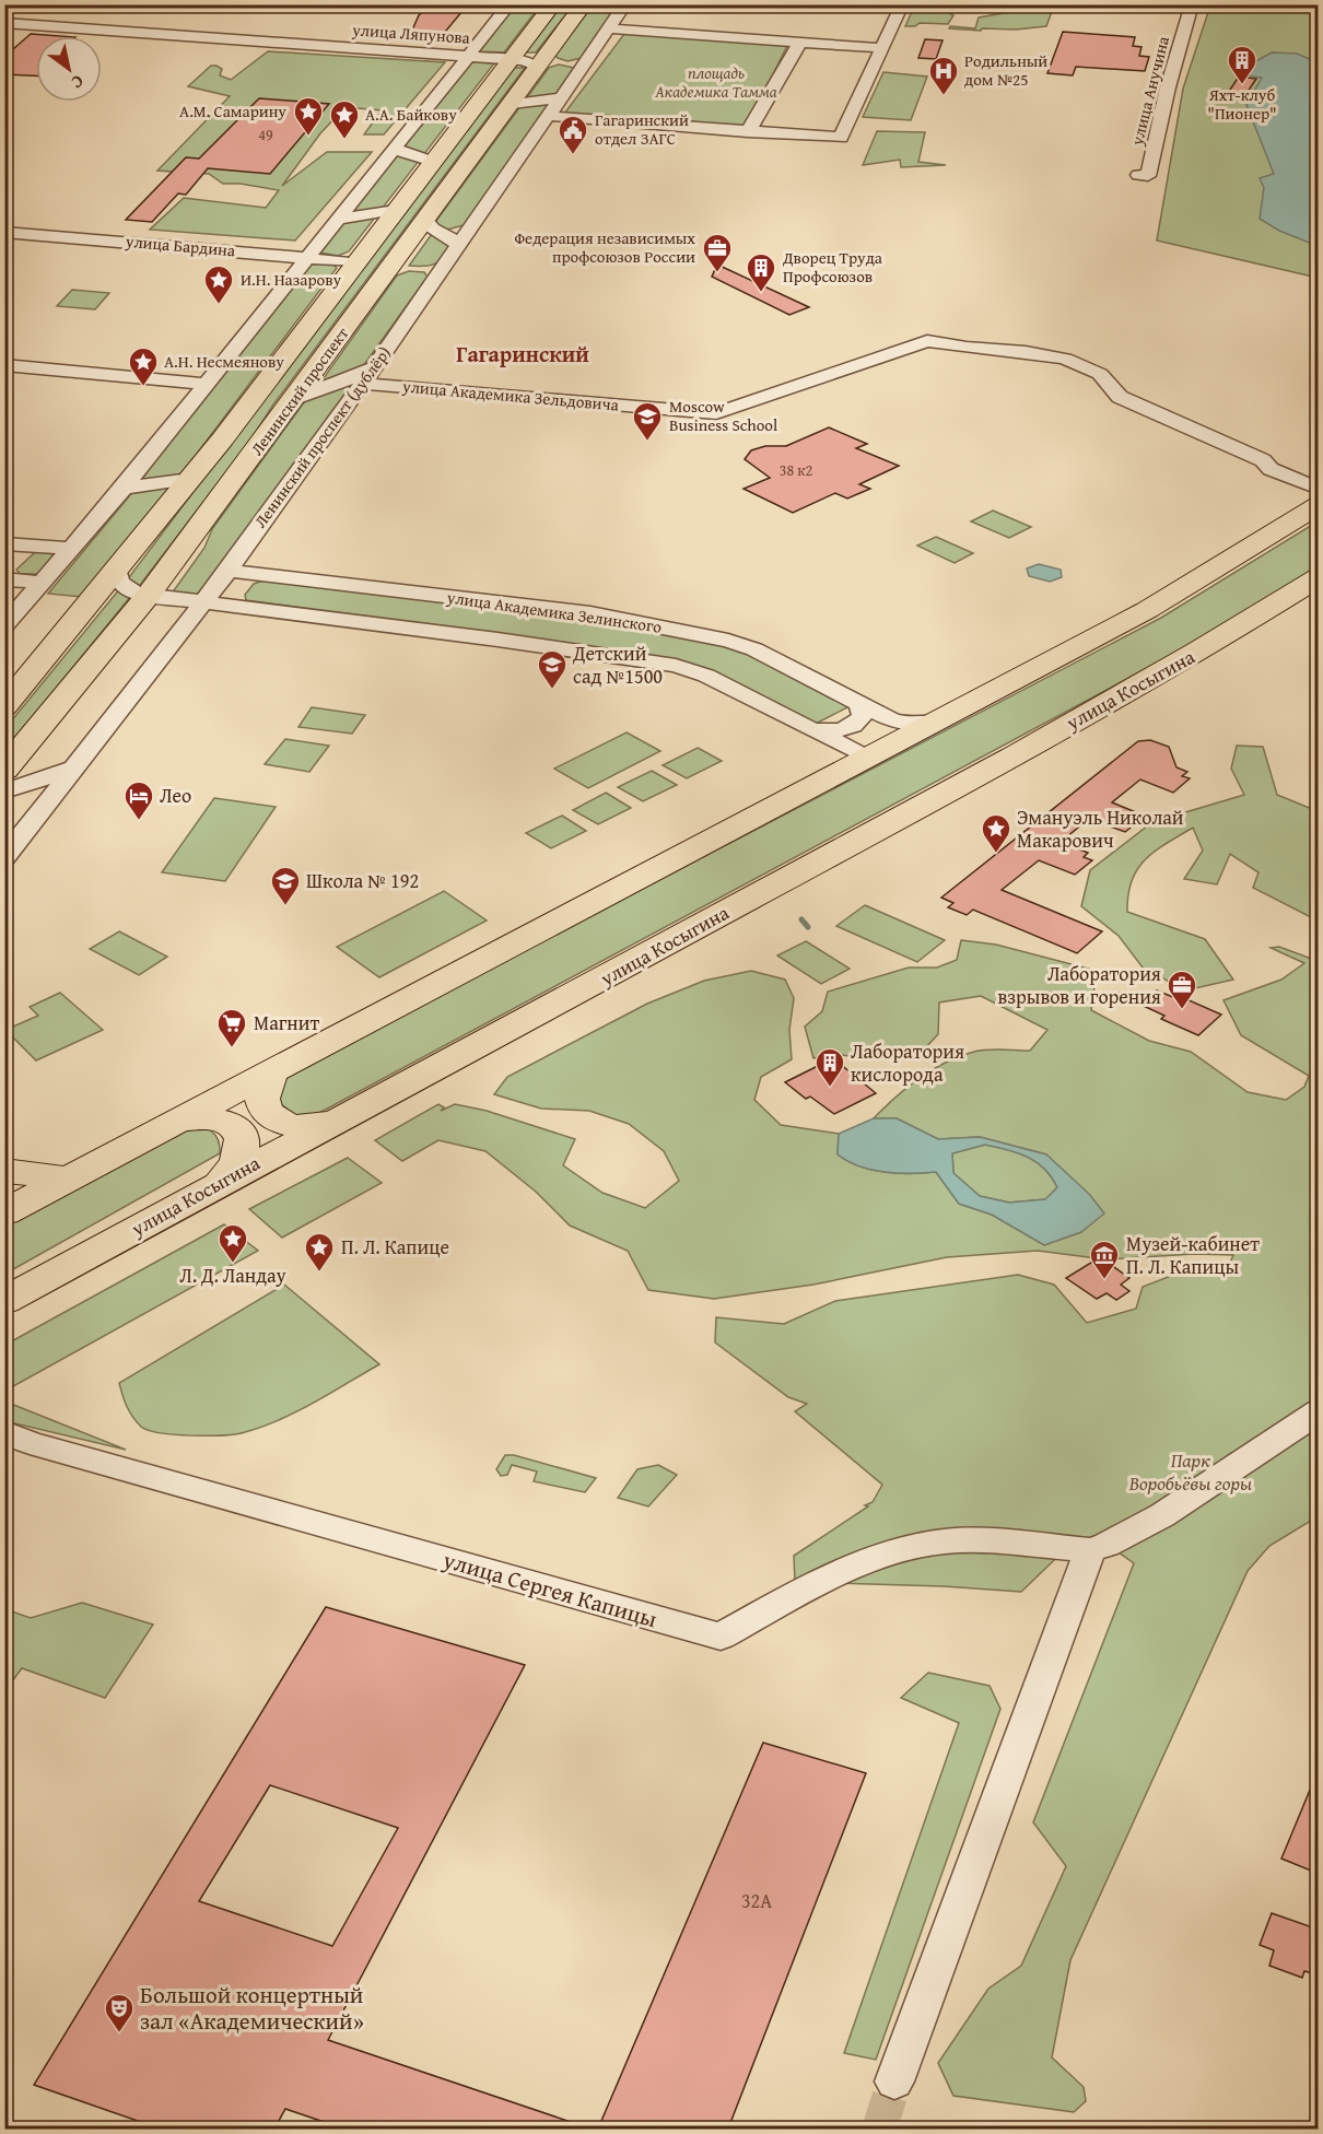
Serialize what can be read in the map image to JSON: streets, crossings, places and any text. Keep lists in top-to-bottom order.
{
  "streets": {
    "main road": ["Ленинский проспект", "улица Косыгина"],
    "street": [
      "улица Ляпунова",
      "улица Анучина",
      "улица Бардина",
      "улица Академика Зельдовича",
      "Ленинский проспект (дублёр)",
      "улица Академика Зелинского",
      "улица Сергея Капицы"
    ]
  },
  "crossings": [
    ["улица Ляпунова", "Ленинский проспект"],
    ["улица Бардина", "Ленинский проспект"],
    ["Ленинский проспект", "улица Академика Зелинского"],
    ["улица Академика Зельдовича", "Ленинский проспект (дублёр)"],
    ["Ленинский проспект (дублёр)", "улица Академика Зелинского"]
  ],
  "districts": ["Гагаринский"],
  "parks": ["площадь Академика Тамма", "Парк Воробьёвы горы"],
  "places": {
    "building": ["Яхт-клуб \"Пионер\"", "Дворец Труда Профсоюзов", "Лаборатория кислорода"],
    "hospital": ["Родильный дом №25"],
    "place": [
      "А.М. Самарину",
      "А.А. Байкову",
      "И.Н. Назарову",
      "А.Н. Несмеянову",
      "Эмануэль Николай Макарович",
      "Л. Д. Ландау",
      "П. Л. Капице"
    ],
    "public building": ["Гагаринский отдел ЗАГС"],
    "office": ["Федерация независимых профсоюзов России", "Лаборатория взрывов и горения"],
    "school or university": ["Moscow Business School", "Детский сад №1500", "Школа № 192"],
    "hotel": ["Лео"],
    "supermarket": ["Магнит"],
    "museum": ["Музей-кабинет П. Л. Капицы"],
    "theatre": ["Большой концертный зал «Академический»"]
  },
  "house_numbers": ["49", "38 к2", "32А"],
  "north": "bottom right"
}
